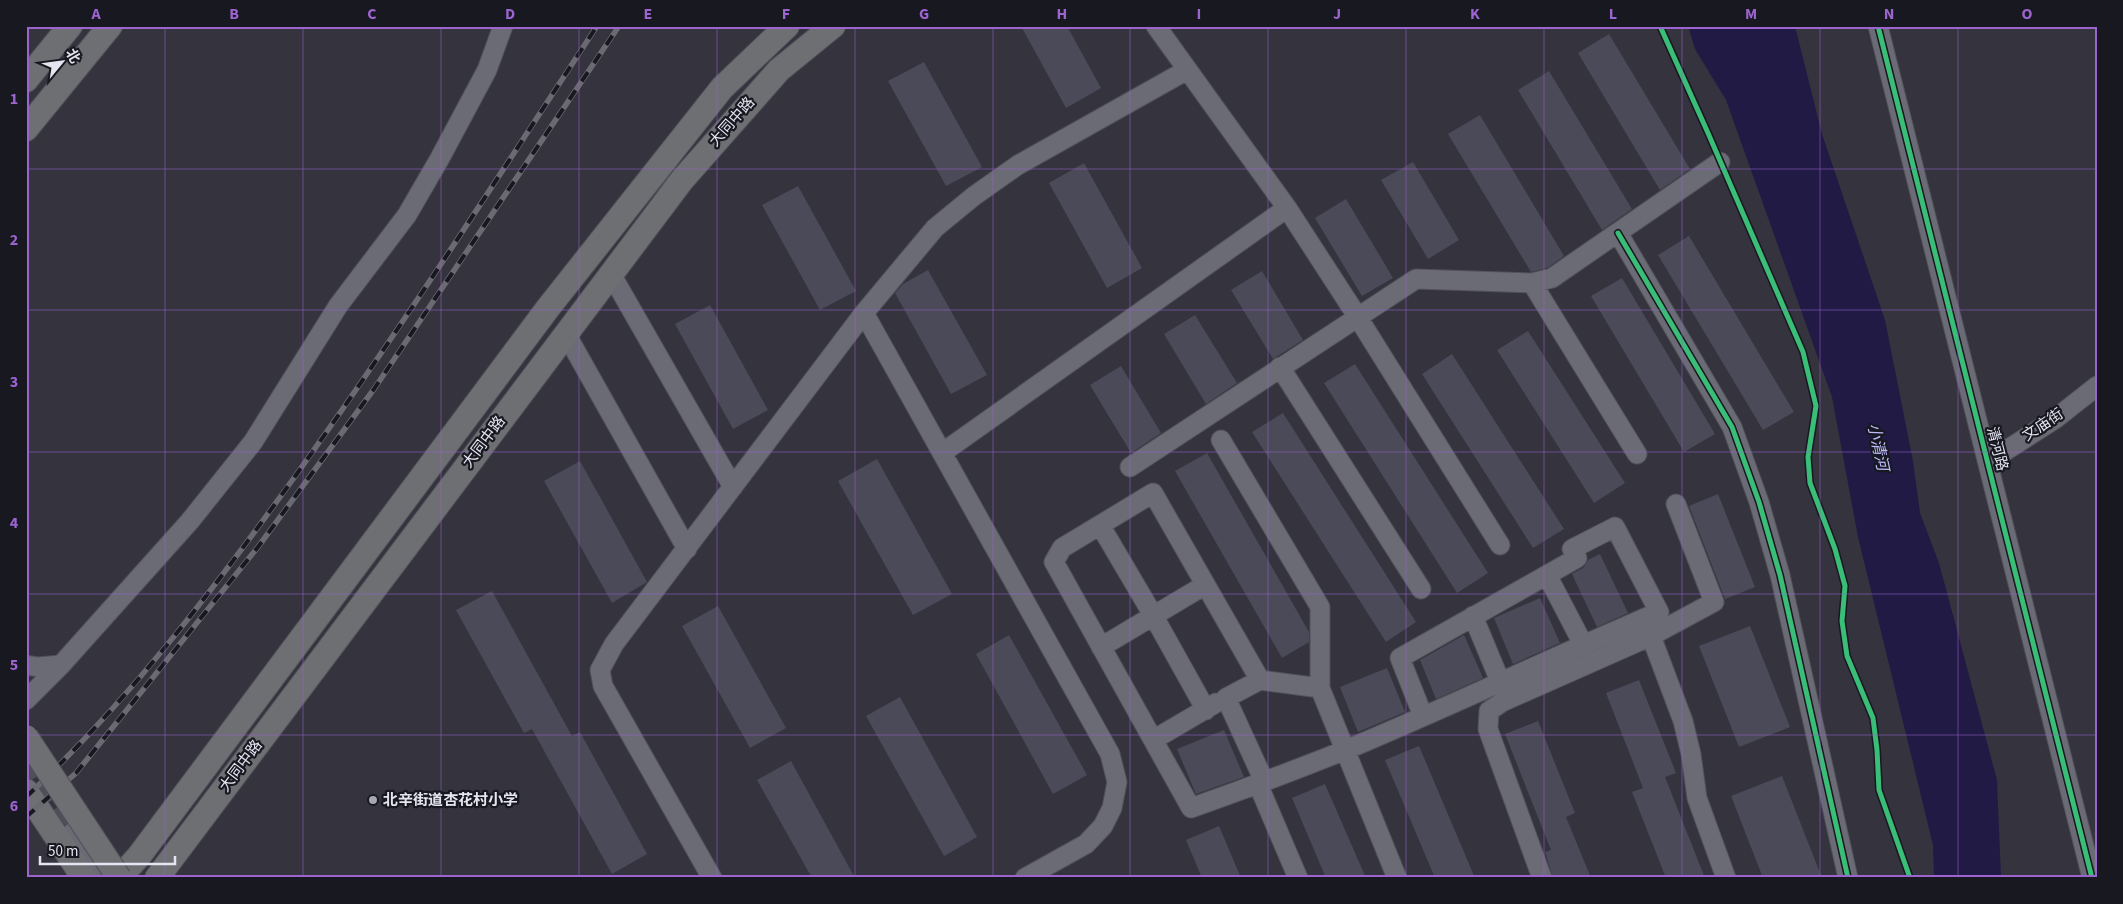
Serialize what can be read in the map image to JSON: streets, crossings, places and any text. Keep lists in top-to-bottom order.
{
  "streets": {
    "main road": ["大同中路"],
    "street": ["文庙街", "清河路"]
  },
  "crossings": [
    ["文庙街", "清河路"]
  ],
  "water": ["小清河"],
  "places": ["北辛街道杏花村小学"],
  "scale_bar": "50 m",
  "north": "top right",
  "grid": {
    "columns": [
      "A",
      "B",
      "C",
      "D",
      "E",
      "F",
      "G",
      "H",
      "I",
      "J",
      "K",
      "L",
      "M",
      "N",
      "O"
    ],
    "rows": [
      "1",
      "2",
      "3",
      "4",
      "5",
      "6"
    ]
  }
}
